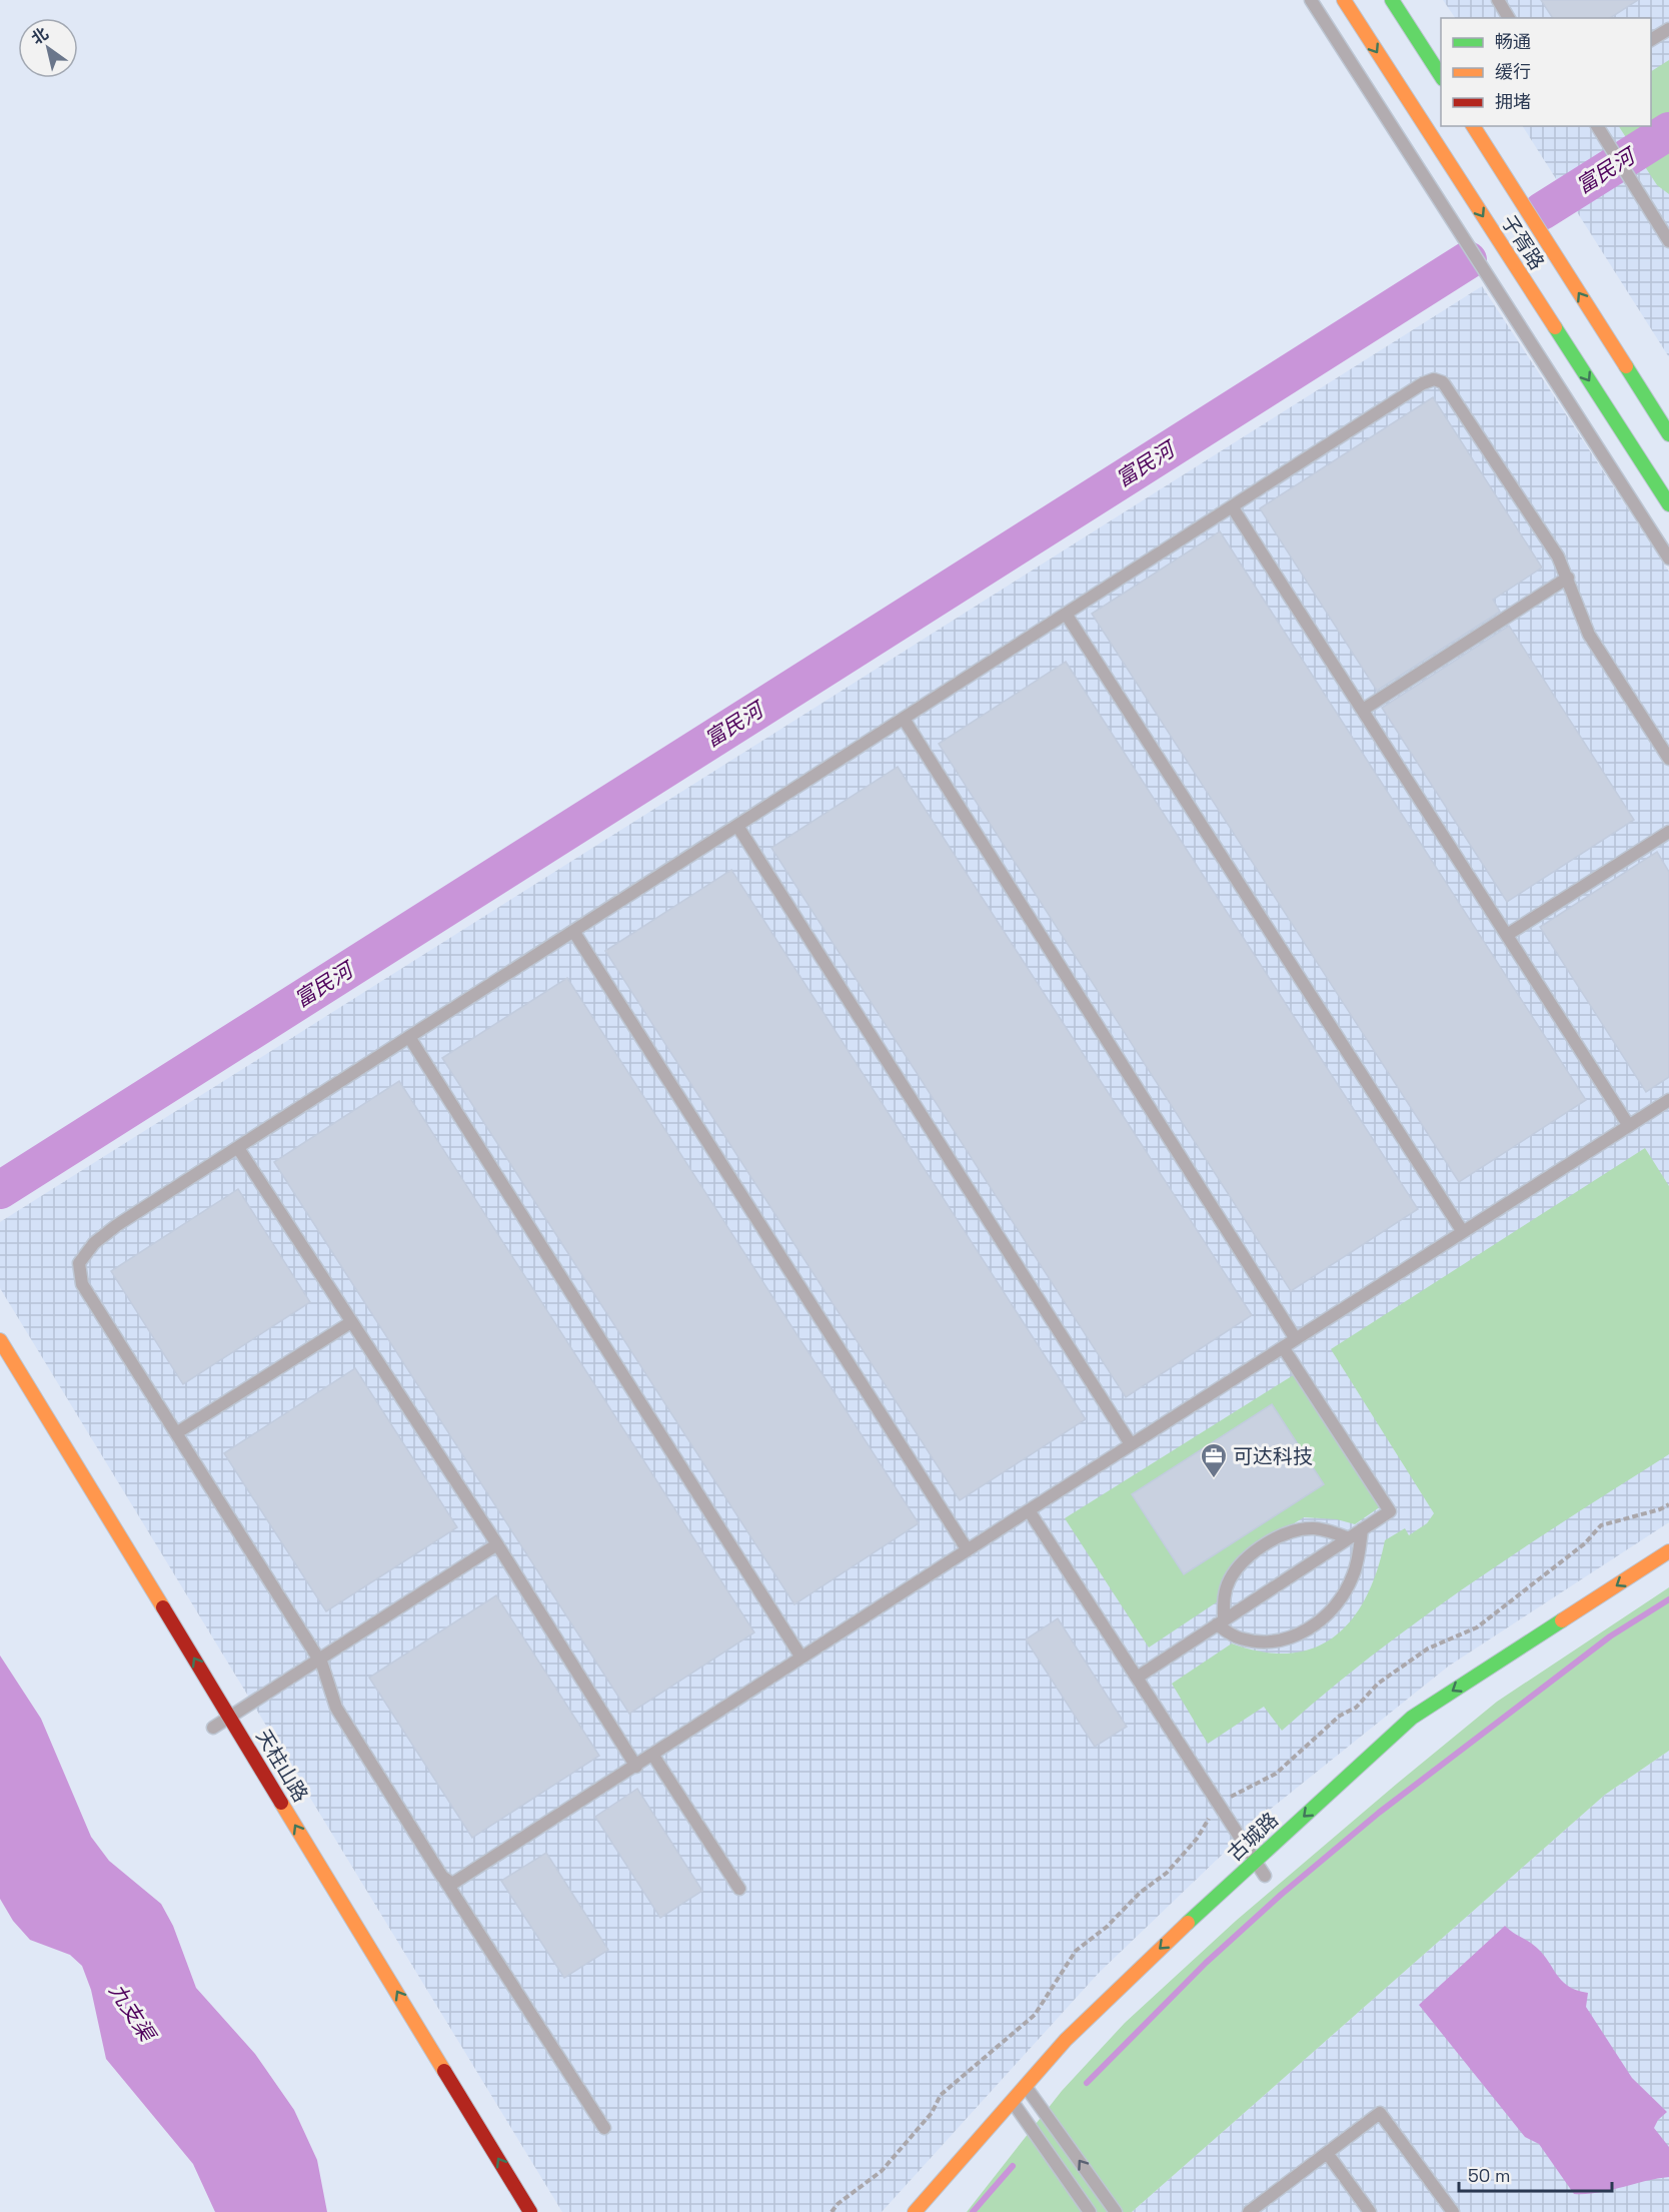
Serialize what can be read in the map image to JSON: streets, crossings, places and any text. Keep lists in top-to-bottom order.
{
  "streets": {
    "street": ["子胥路", "天柱山路", "古城路"]
  },
  "one_way": ["天柱山路", "古城路"],
  "water": ["富民河", "九支渠"],
  "places": {
    "office": ["可达科技"]
  },
  "legend": ["畅通", "缓行", "拥堵"],
  "scale_bar": "50 m",
  "north": "top left"
}
